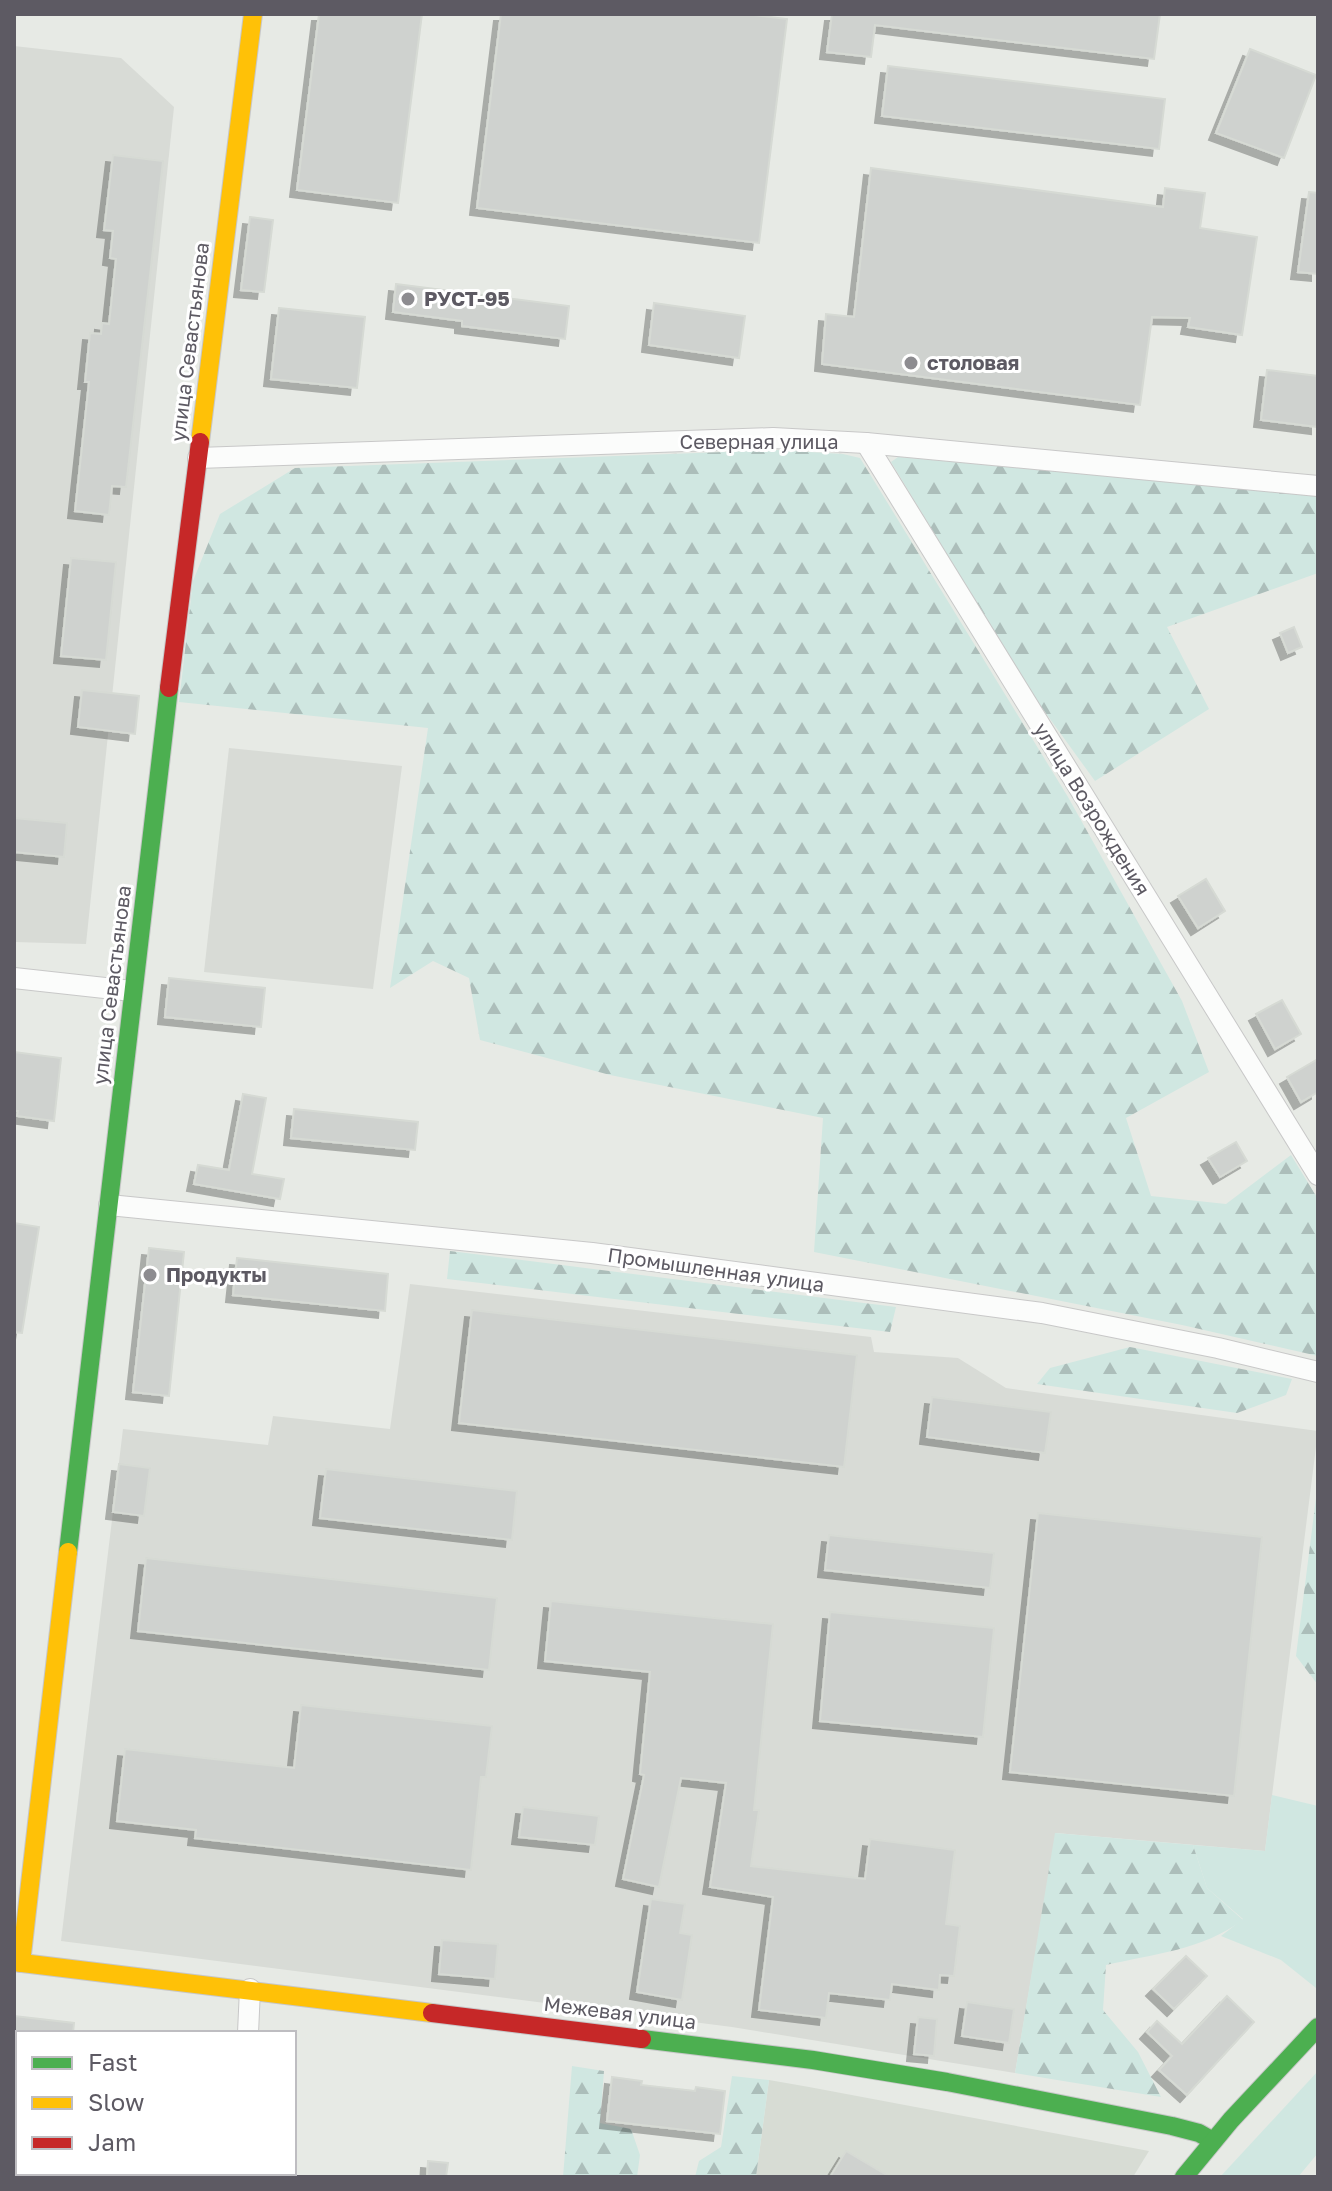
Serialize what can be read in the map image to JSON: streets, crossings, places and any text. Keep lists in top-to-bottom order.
{
  "streets": {
    "street": [
      "улица Севастьянова",
      "Северная улица",
      "улица Возрождения",
      "Промышленная улица",
      "Межевая улица"
    ]
  },
  "crossings": [
    ["улица Севастьянова", "Северная улица"],
    ["улица Севастьянова", "Промышленная улица"],
    ["улица Севастьянова", "Межевая улица"],
    ["Северная улица", "улица Возрождения"]
  ],
  "places": ["РУСТ-95", "столовая", "Продукты"],
  "legend": ["Fast", "Slow", "Jam"]
}
